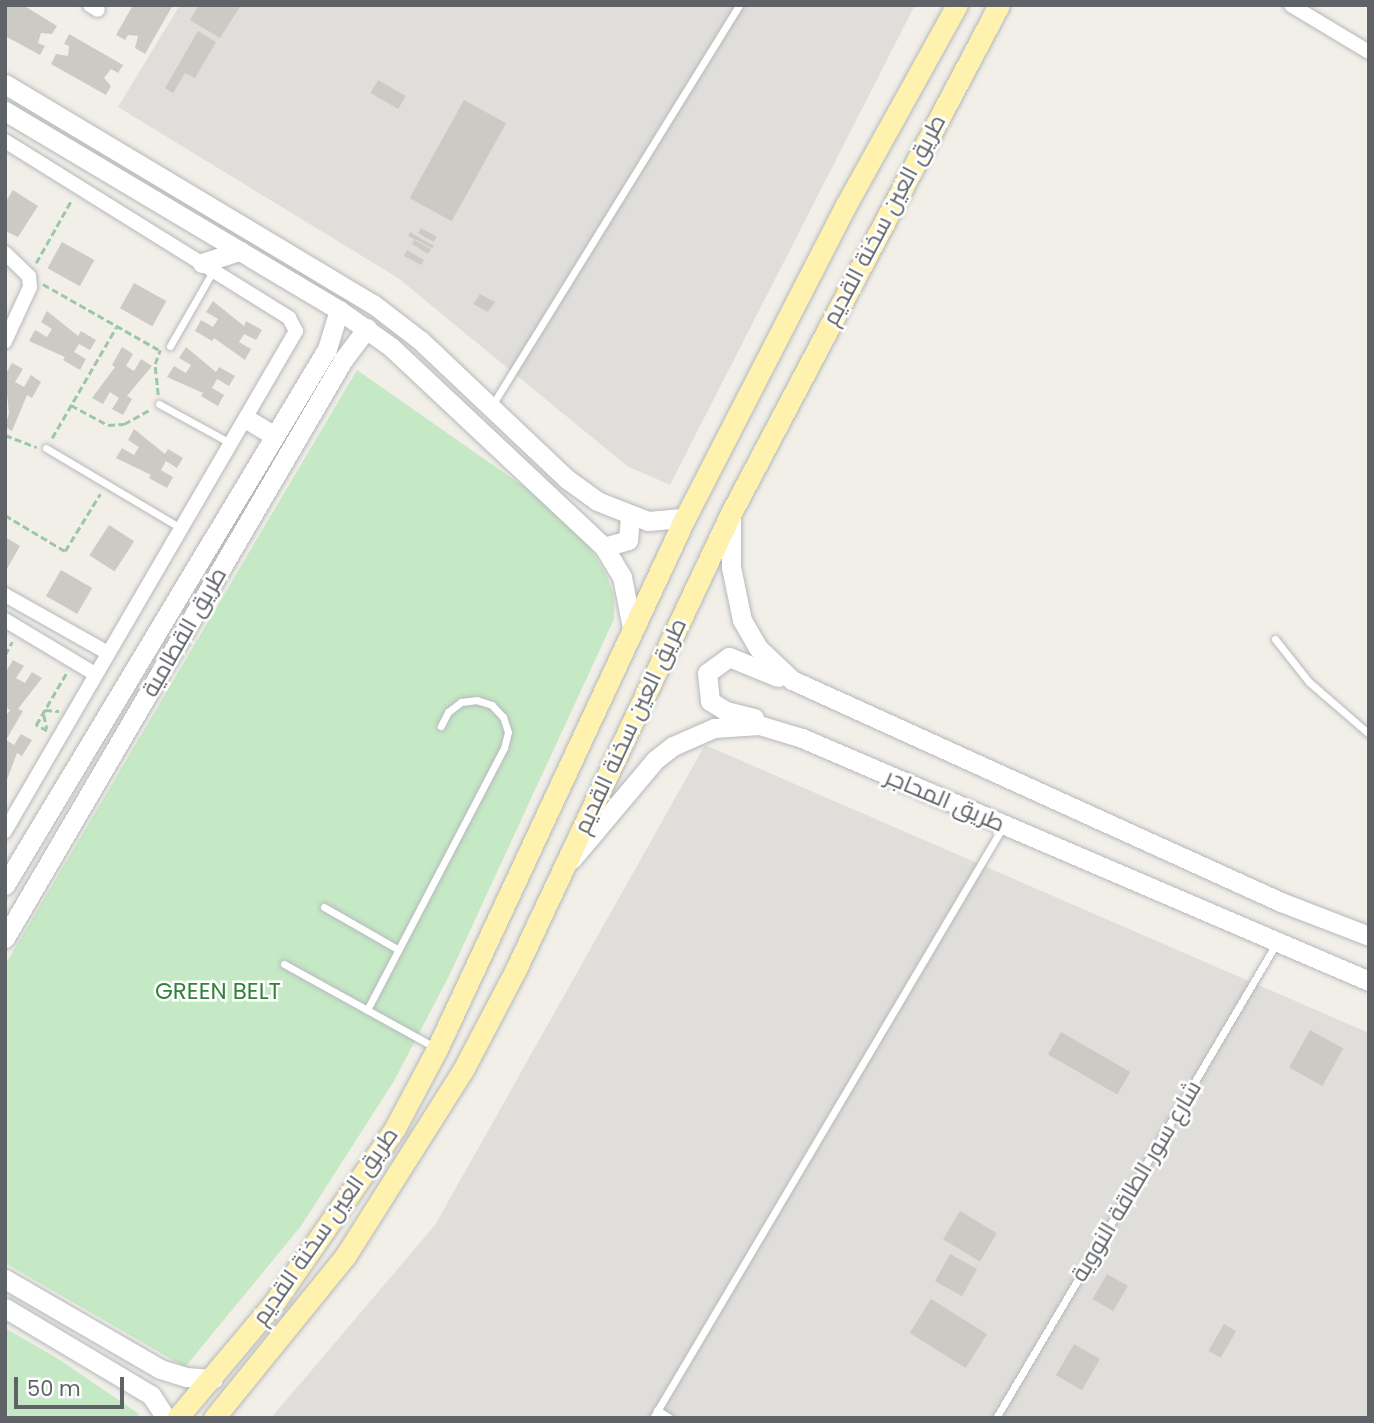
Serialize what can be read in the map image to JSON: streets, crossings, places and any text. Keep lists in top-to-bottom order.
{
  "streets": {
    "main road": ["طريق العين سخنة القديم"],
    "street": ["طريق القطامية", "طريق المحاجر"],
    "lane": ["شارع سور الطاقة النووية"]
  },
  "crossings": [
    ["طريق العين سخنة القديم", "طريق المحاجر"],
    ["طريق المحاجر", "شارع سور الطاقة النووية"]
  ],
  "parks": ["GREEN BELT"],
  "scale_bar": "50 m"
}
